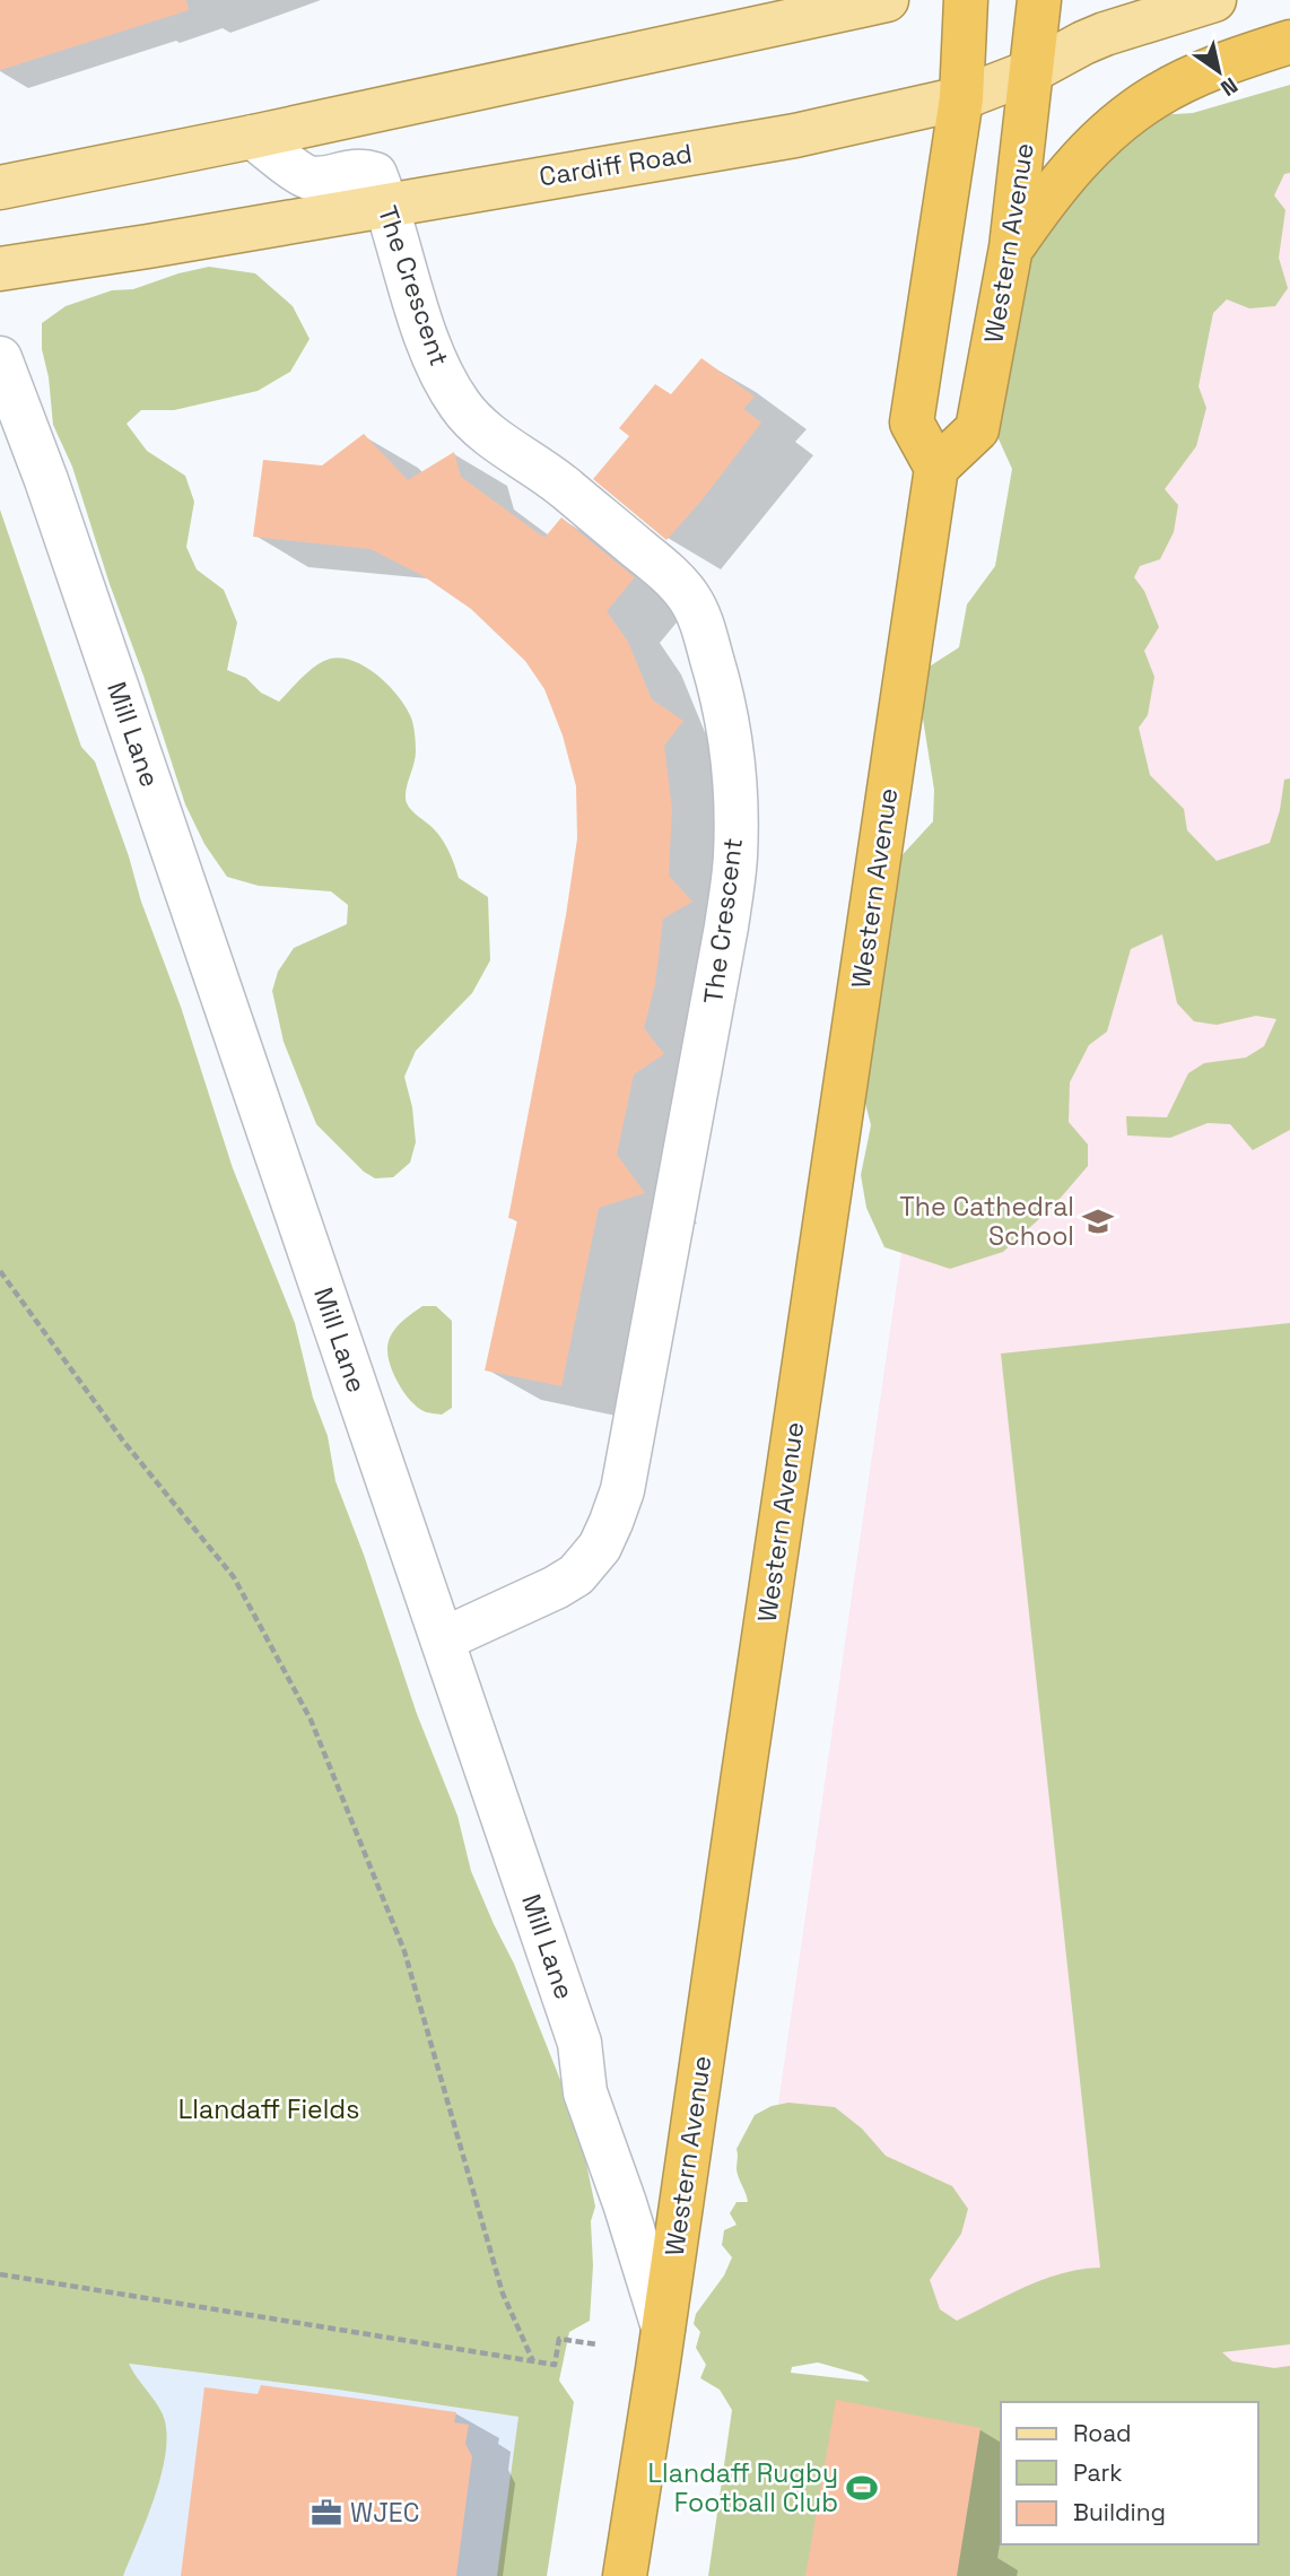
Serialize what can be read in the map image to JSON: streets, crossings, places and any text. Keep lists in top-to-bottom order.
{
  "streets": {
    "highway": ["Western Avenue"],
    "main road": ["Cardiff Road"],
    "street": ["The Crescent", "Mill Lane"]
  },
  "crossings": [
    ["Cardiff Road", "Western Avenue"],
    ["Cardiff Road", "The Crescent"],
    ["Western Avenue", "Mill Lane"],
    ["The Crescent", "Mill Lane"]
  ],
  "parks": ["Llandaff Fields"],
  "places": {
    "school or university": ["The Cathedral School"],
    "sports": ["Llandaff Rugby Football Club"],
    "office": ["WJEC"]
  },
  "legend": ["Road", "Park", "Building"],
  "north": "bottom right"
}
